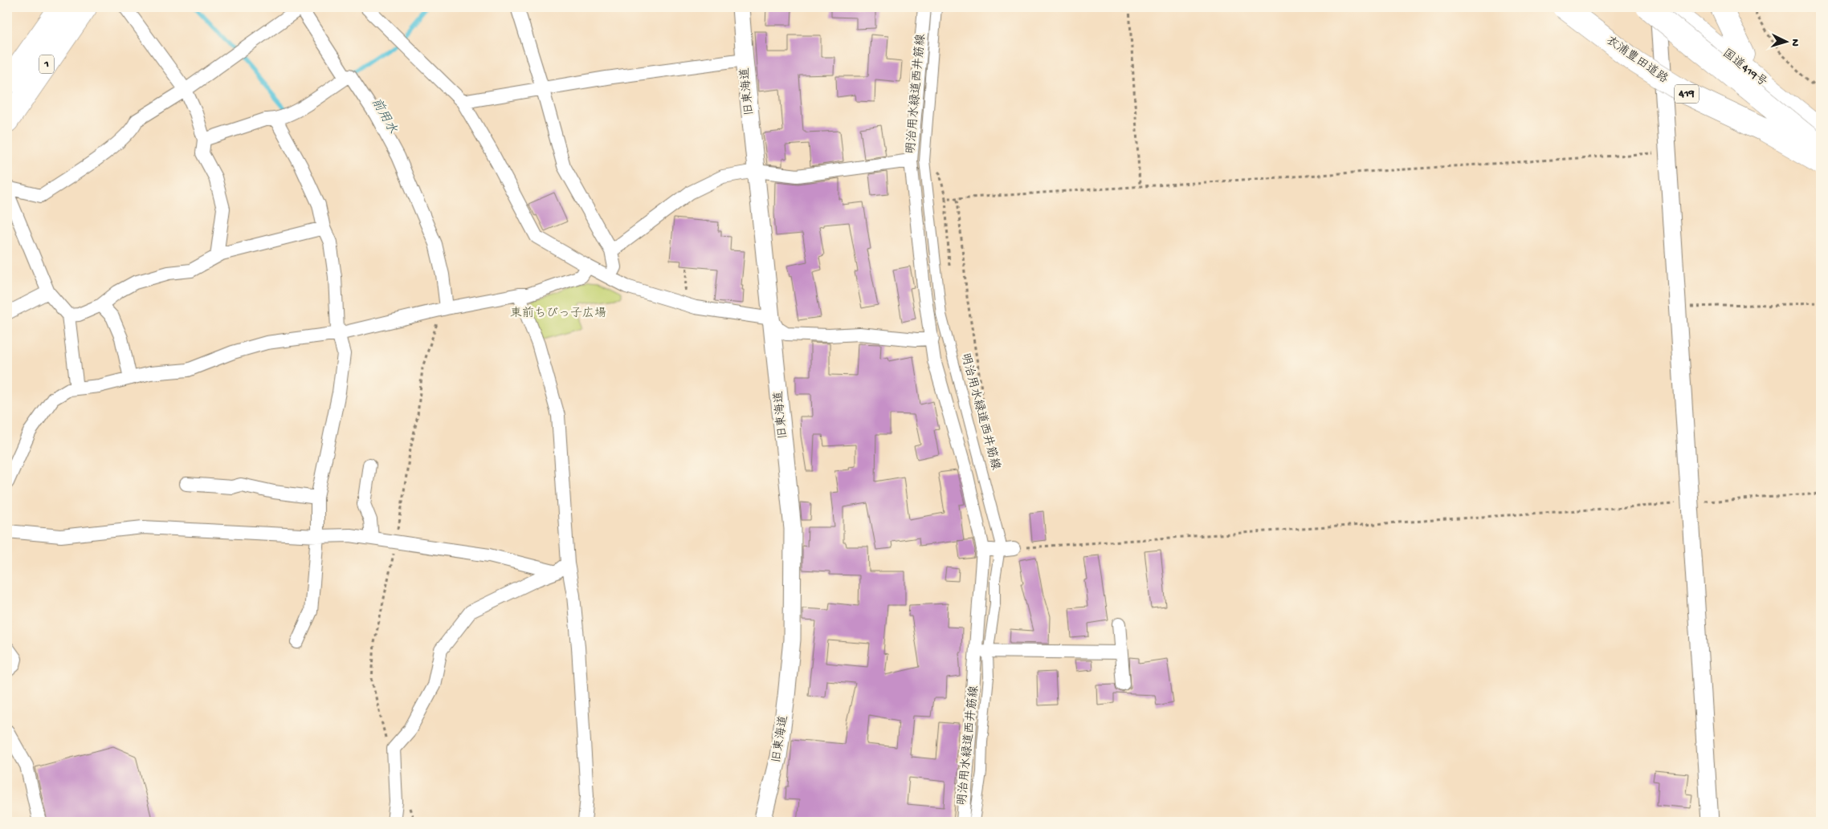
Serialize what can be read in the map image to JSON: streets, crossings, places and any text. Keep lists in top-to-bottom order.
{
  "streets": {
    "highway": [
      "衣浦豊田道路",
      "1",
      "国道419号",
      "419"
    ],
    "street": ["旧東海道", "明治用水緑道西井筋線"]
  },
  "water": ["前用水"],
  "parks": ["東前ちびっ子広場"],
  "north": "right"
}
